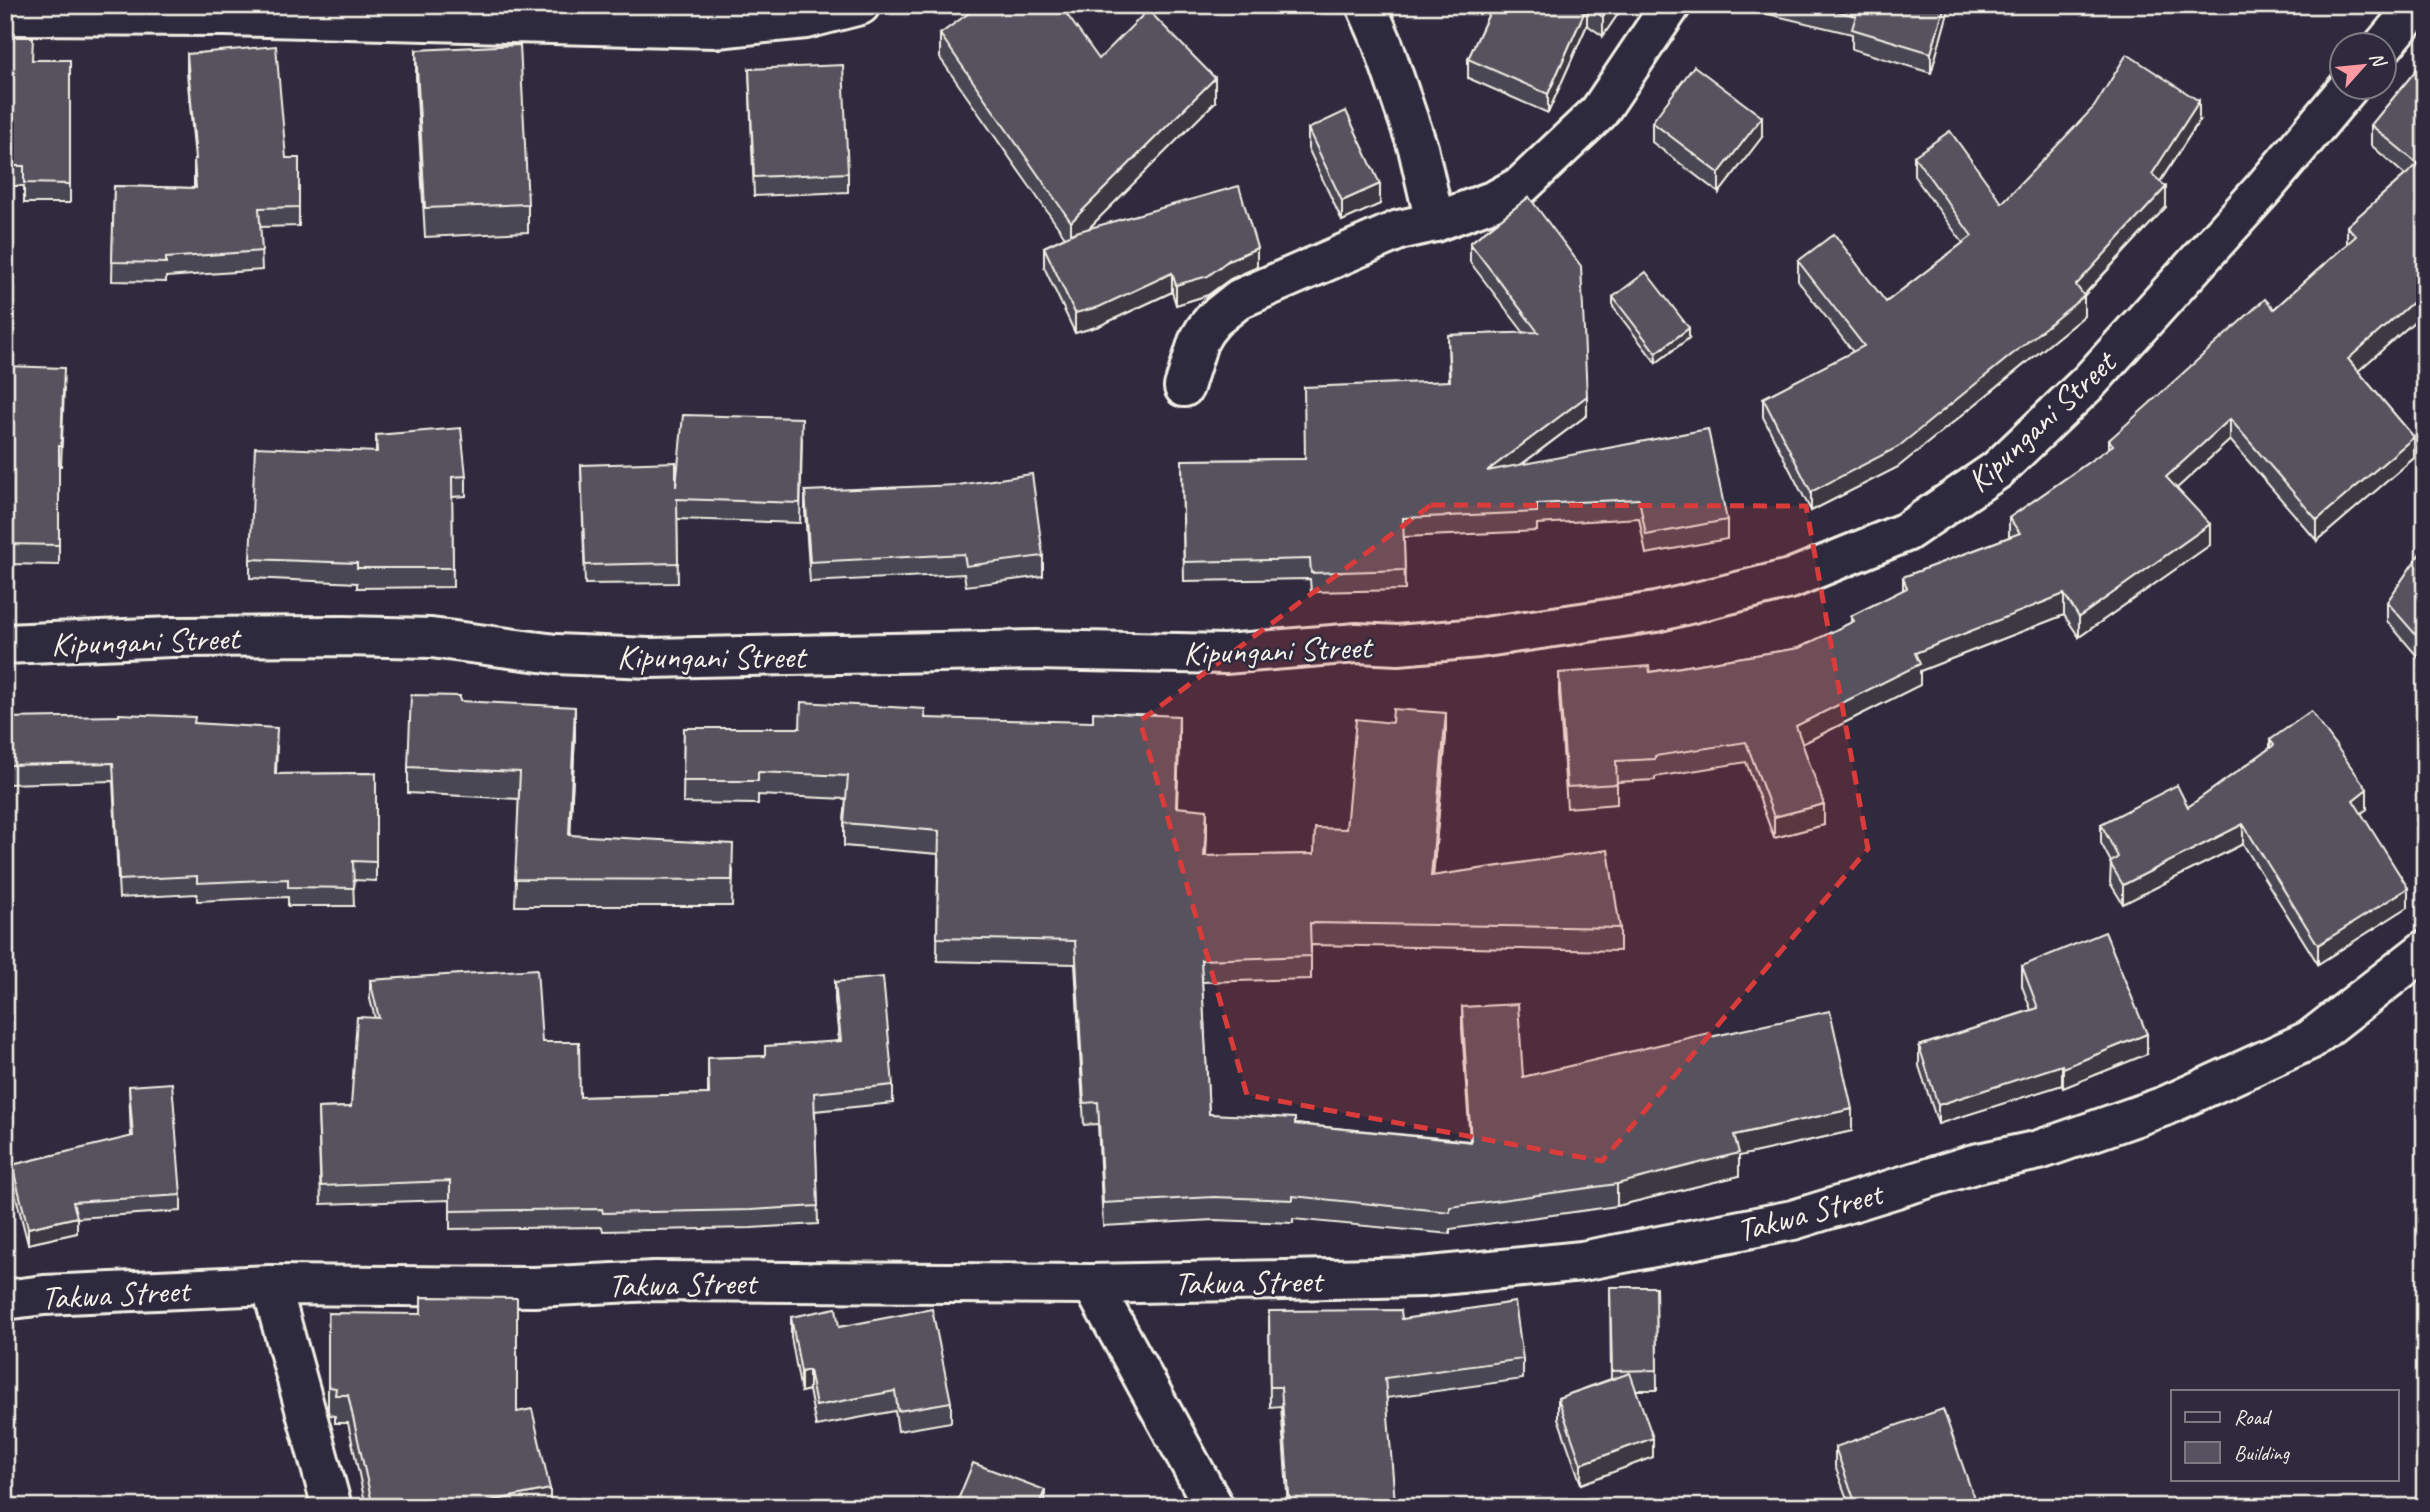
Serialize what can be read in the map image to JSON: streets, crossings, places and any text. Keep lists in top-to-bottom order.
{
  "streets": {
    "street": ["Kipungani Street", "Takwa Street"]
  },
  "legend": ["Road", "Building"],
  "north": "top right"
}
